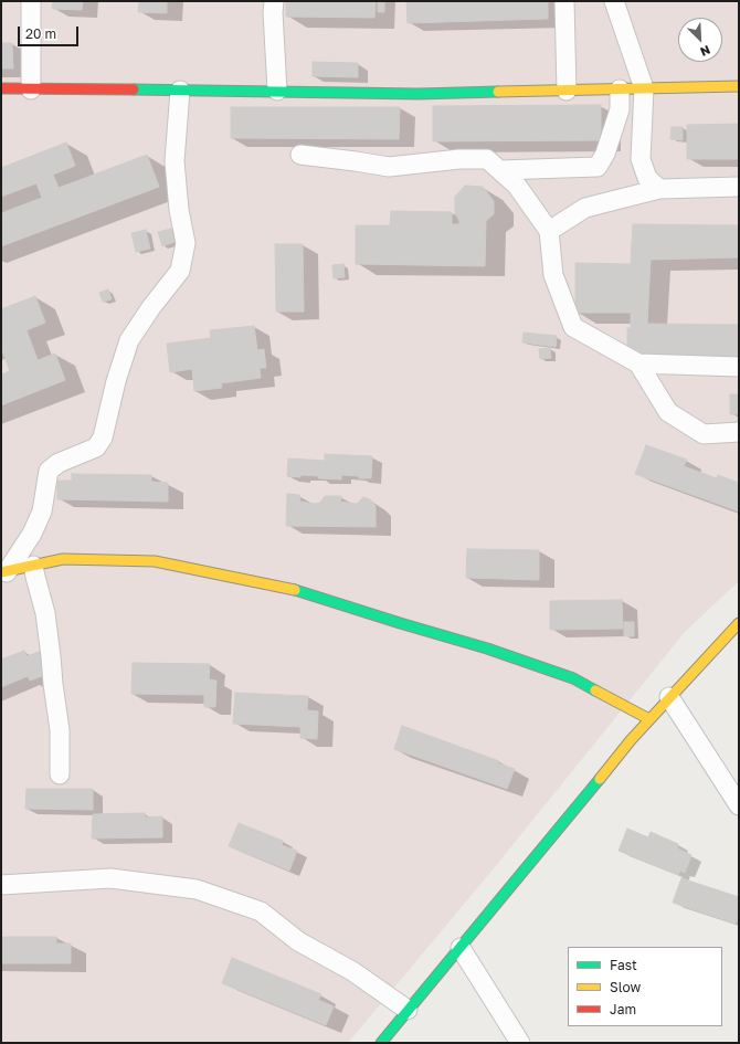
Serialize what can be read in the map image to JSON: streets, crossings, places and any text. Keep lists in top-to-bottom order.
{
  "legend": ["Fast", "Slow", "Jam"],
  "scale_bar": "20 m",
  "north": "bottom right"
}
